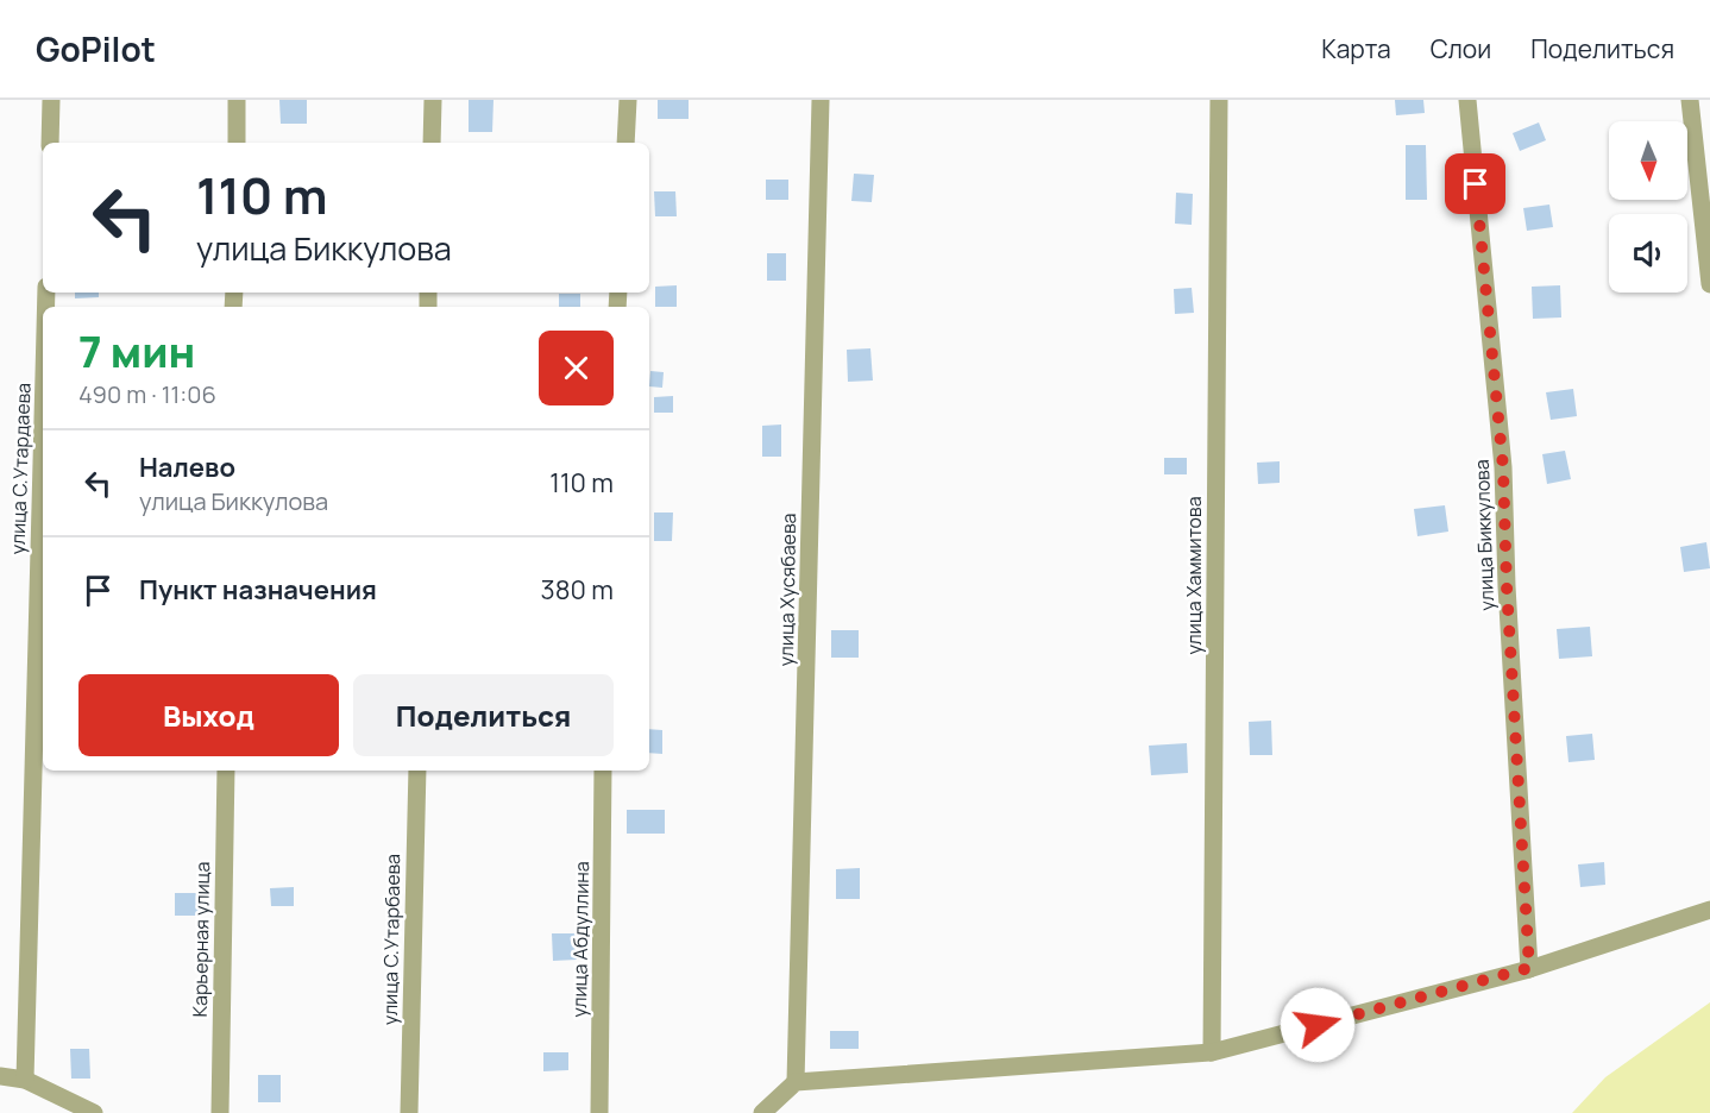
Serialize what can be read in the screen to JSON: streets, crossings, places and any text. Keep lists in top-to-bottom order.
{
  "streets": {
    "street": [
      "улица С.Утардаева",
      "улица Биккулова",
      "улица Хаммитова",
      "улица Хусябаева",
      "Карьерная улица",
      "улица С.Утарбаева",
      "улица Абдуллина"
    ]
  },
  "north": "bottom",
  "page": {
    "header": "GoPilot",
    "nav": ["Карта", "Слои", "Поделиться"],
    "turn": ["110 m", "улица Биккулова"],
    "heading": ["7 мин", "490 m · 11:06"],
    "list": [
      {
        "name": "Налево",
        "note": "улица Биккулова",
        "value": "110 m"
      },
      {
        "name": "Пункт назначения",
        "value": "380 m"
      }
    ],
    "buttons": ["Выход", "Поделиться"]
  }
}
